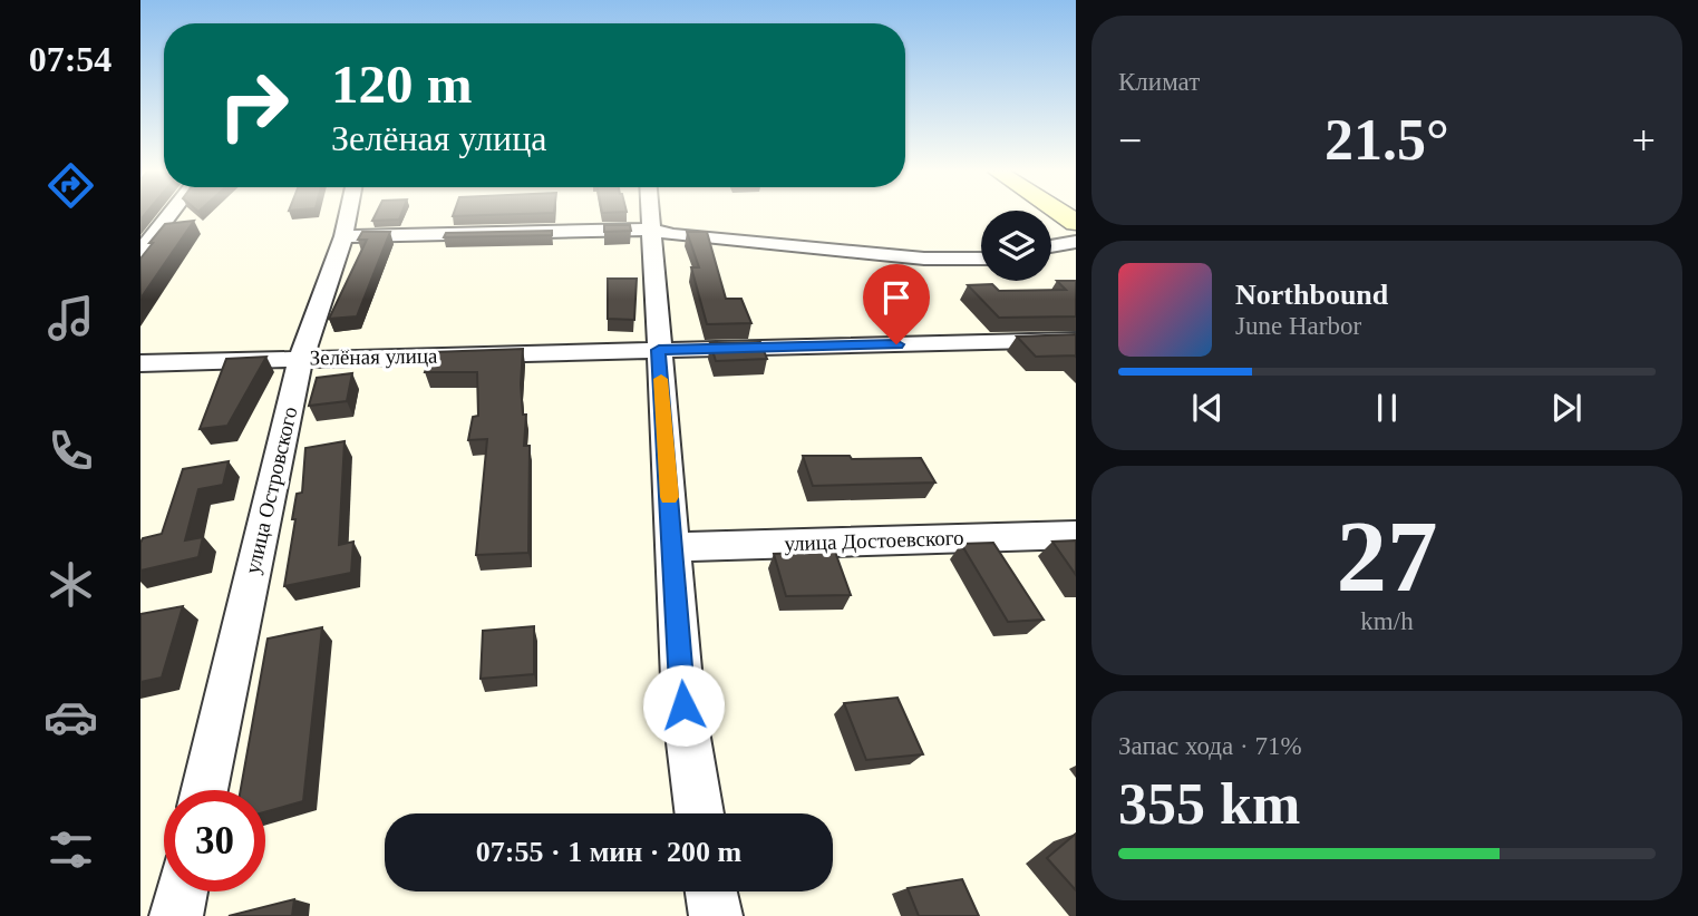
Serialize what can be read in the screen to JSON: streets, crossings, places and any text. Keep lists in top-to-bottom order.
{
  "streets": {
    "street": ["Зелёная улица", "улица Островского", "улица Достоевского"]
  },
  "crossings": [
    ["Зелёная улица", "улица Островского"]
  ],
  "page": {
    "tabs": "07:54",
    "tile": [
      "Климат",
      ["27", "km/h"],
      ["Запас хода · 71%", "355 km"]
    ],
    "turn": ["120 m", "Зелёная улица"],
    "heat": ["−", "21.5°", "+"],
    "song": ["Northbound", "June Harbor"],
    "limit": "30",
    "trip": "07:55 · 1 мин · 200 m"
  }
}
